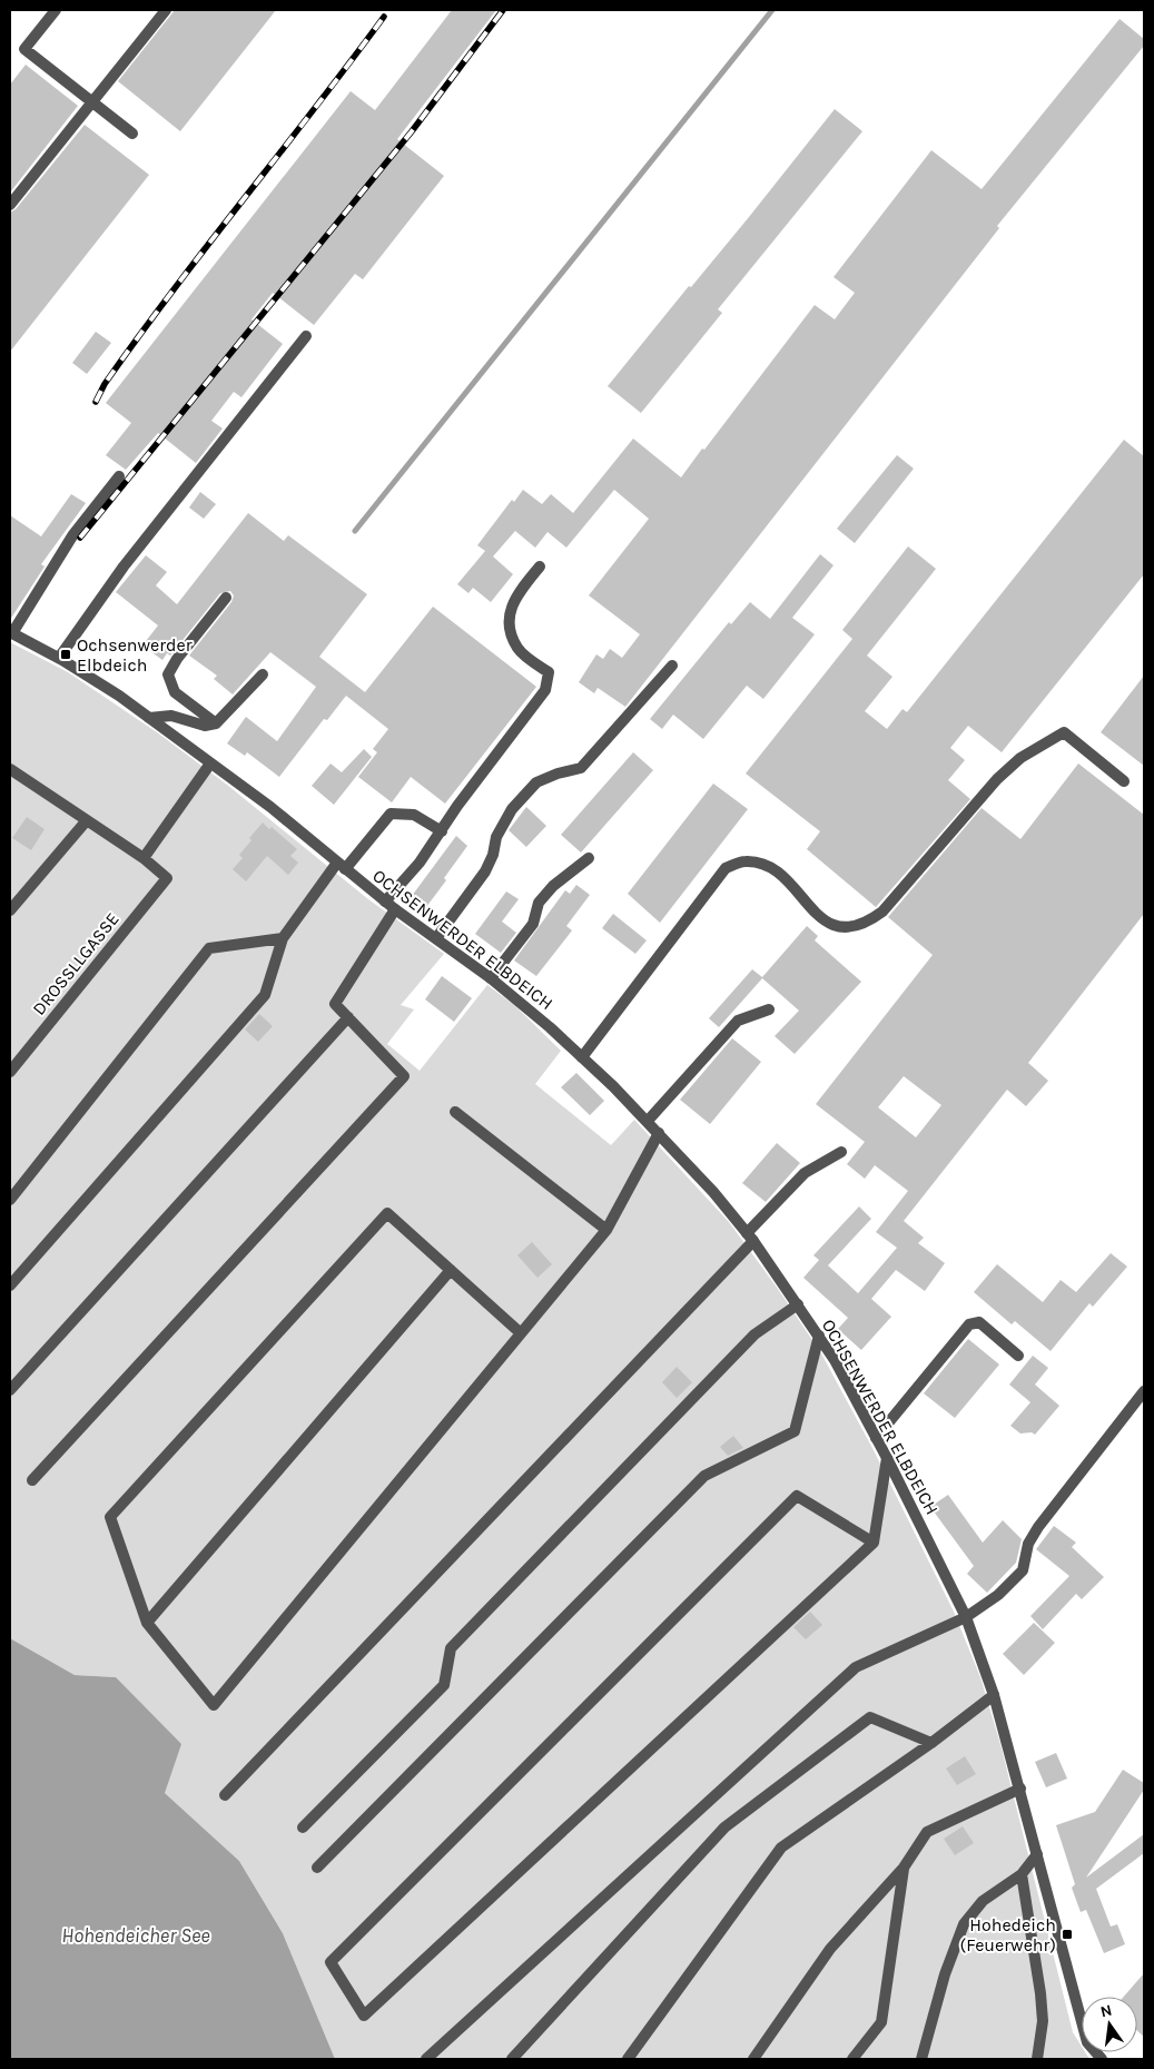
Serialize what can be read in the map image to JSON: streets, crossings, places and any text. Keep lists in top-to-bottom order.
{
  "streets": {
    "street": ["OCHSENWERDER ELBDEICH", "DROSSLLGASSE"]
  },
  "water": ["Hohendeicher See"],
  "places": {
    "transit": ["Ochsenwerder Elbdeich", "Hohedeich (Feuerwehr)"]
  },
  "north": "top"
}
